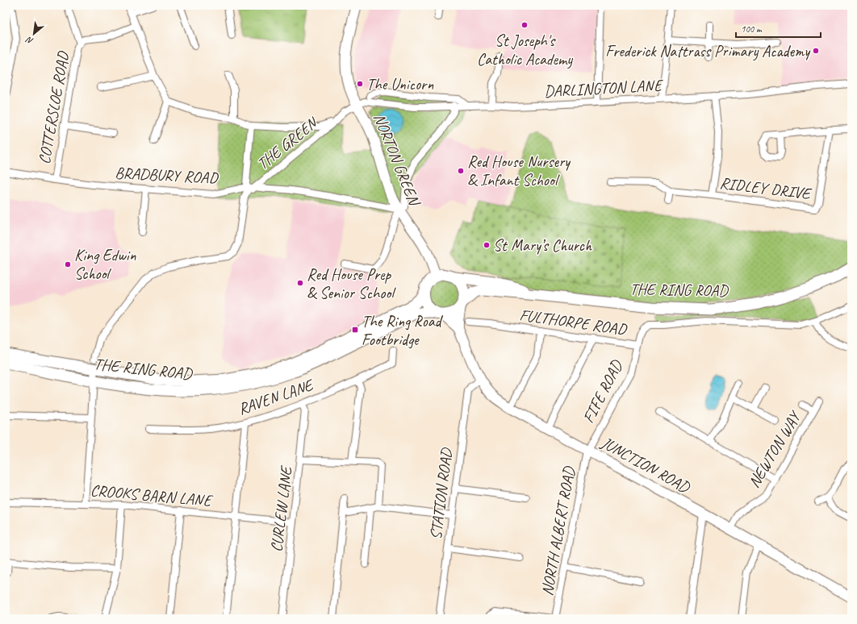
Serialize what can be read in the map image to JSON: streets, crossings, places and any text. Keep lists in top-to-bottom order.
{
  "streets": {
    "main road": ["NORTON GREEN", "THE RING ROAD", "JUNCTION ROAD"],
    "street": [
      "DARLINGTON LANE",
      "COTTERSLOE ROAD",
      "THE GREEN",
      "BRADBURY ROAD",
      "RIDLEY DRIVE",
      "FULTHORPE ROAD",
      "FIFE ROAD",
      "RAVEN LANE",
      "NEWTON WAY",
      "STATION ROAD",
      "CROOKS BARN LANE",
      "CURLEW LANE",
      "NORTH ALBERT ROAD"
    ]
  },
  "crossings": [
    ["DARLINGTON LANE", "THE GREEN"],
    ["DARLINGTON LANE", "NORTON GREEN"],
    ["COTTERSLOE ROAD", "BRADBURY ROAD"],
    ["THE GREEN", "NORTON GREEN"],
    ["THE GREEN", "BRADBURY ROAD"],
    ["NORTON GREEN", "BRADBURY ROAD"],
    ["NORTON GREEN", "THE RING ROAD"],
    ["NORTON GREEN", "JUNCTION ROAD"],
    ["THE RING ROAD", "JUNCTION ROAD"],
    ["FULTHORPE ROAD", "FIFE ROAD"],
    ["FIFE ROAD", "JUNCTION ROAD"],
    ["FIFE ROAD", "NORTH ALBERT ROAD"],
    ["RAVEN LANE", "CURLEW LANE"],
    ["NEWTON WAY", "JUNCTION ROAD"],
    ["JUNCTION ROAD", "STATION ROAD"],
    ["JUNCTION ROAD", "NORTH ALBERT ROAD"],
    ["CROOKS BARN LANE", "CURLEW LANE"]
  ],
  "places": {
    "other": [
      "St Joseph's Catholic Academy",
      "Frederick Nattrass Primary Academy",
      "The Unicorn",
      "Red House Nursery & Infant School",
      "St Mary’s Church",
      "King Edwin School",
      "Red House Prep & Senior School"
    ],
    "transit": ["The Ring Road Footbridge"]
  },
  "scale_bar": "100 m",
  "north": "bottom left"
}
